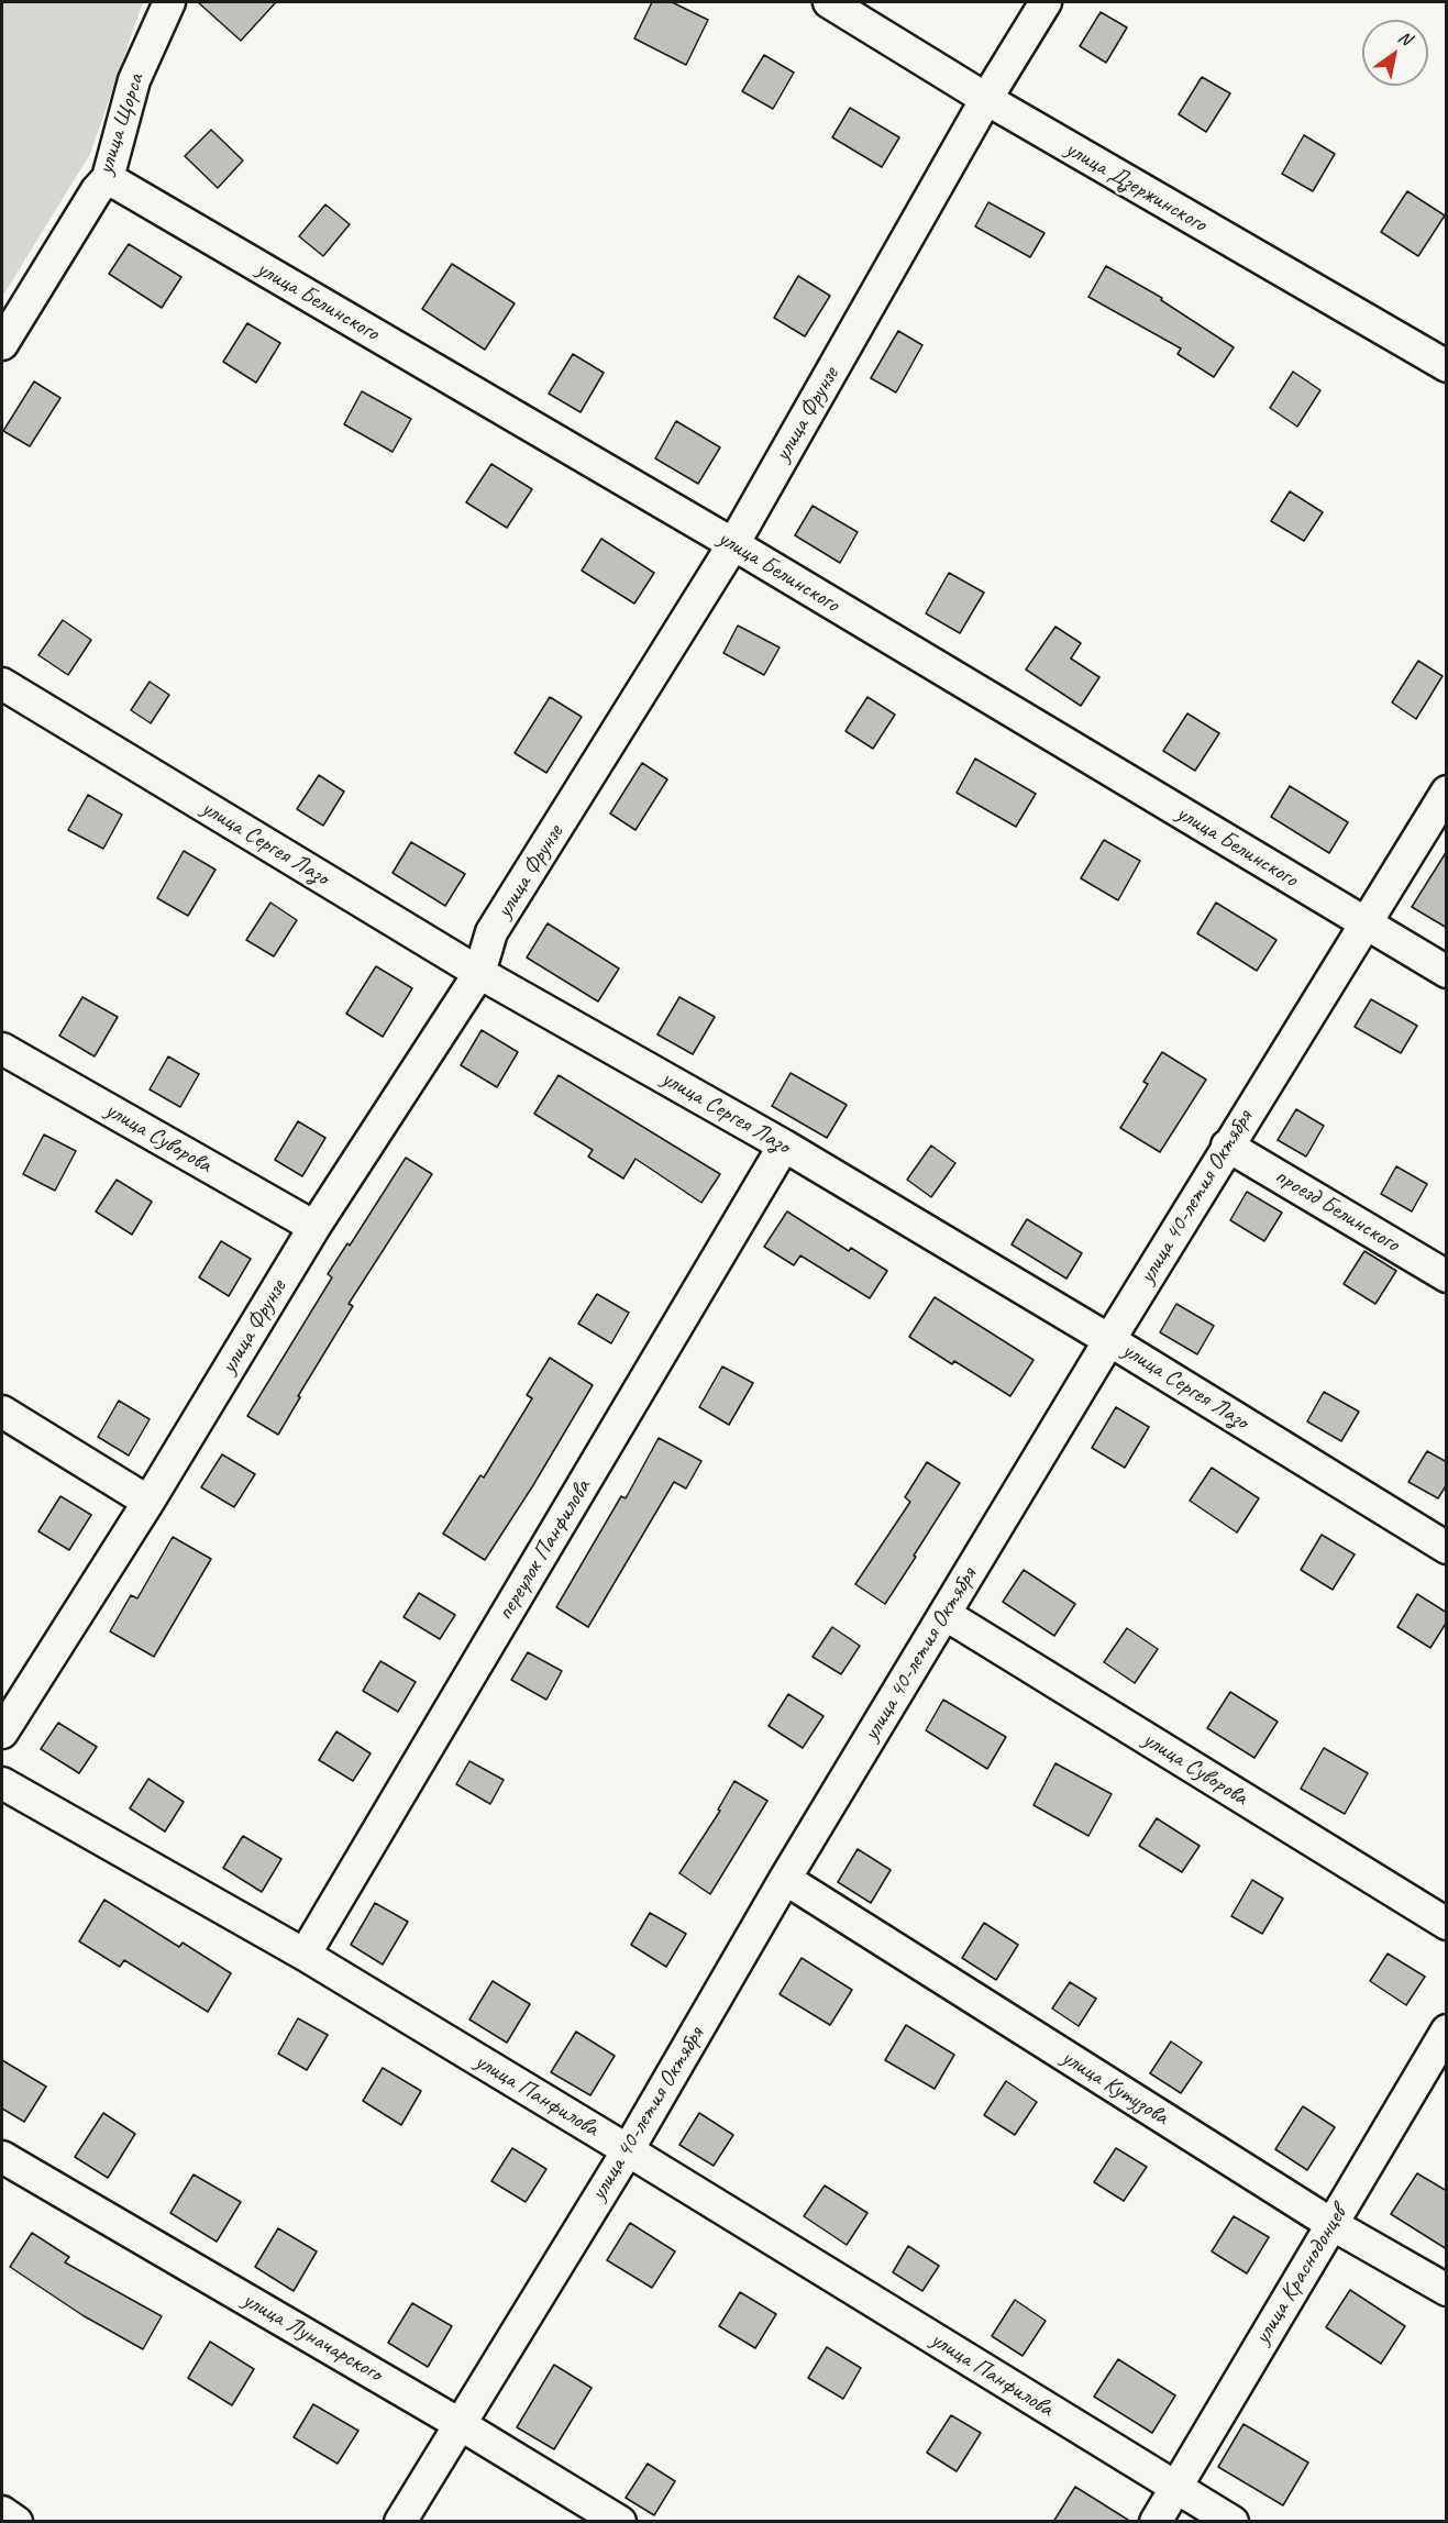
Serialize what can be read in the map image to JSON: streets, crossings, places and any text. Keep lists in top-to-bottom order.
{
  "streets": {
    "street": [
      "улица Щорса",
      "улица Дзержинского",
      "улица Белинского",
      "улица Фрунзе",
      "улица Сергея Лазо",
      "улица Суворова",
      "улица 40-летия Октября",
      "проезд Белинского",
      "переулок Панфилова",
      "улица Кутузова",
      "улица Панфилова",
      "улица Краснодонцев",
      "улица Луначарского"
    ]
  },
  "crossings": [
    ["улица Щорса", "улица Белинского"],
    ["улица Дзержинского", "улица Фрунзе"],
    ["улица Белинского", "улица Фрунзе"],
    ["улица Белинского", "улица 40-летия Октября"],
    ["улица Фрунзе", "улица Сергея Лазо"],
    ["улица Фрунзе", "улица Суворова"],
    ["улица Сергея Лазо", "улица 40-летия Октября"],
    ["улица Сергея Лазо", "переулок Панфилова"],
    ["улица Суворова", "улица 40-летия Октября"],
    ["улица 40-летия Октября", "проезд Белинского"],
    ["улица 40-летия Октября", "улица Кутузова"],
    ["улица 40-летия Октября", "улица Панфилова"],
    ["улица 40-летия Октября", "улица Луначарского"],
    ["переулок Панфилова", "улица Панфилова"],
    ["улица Кутузова", "улица Краснодонцев"],
    ["улица Панфилова", "улица Краснодонцев"]
  ],
  "north": "top right"
}
